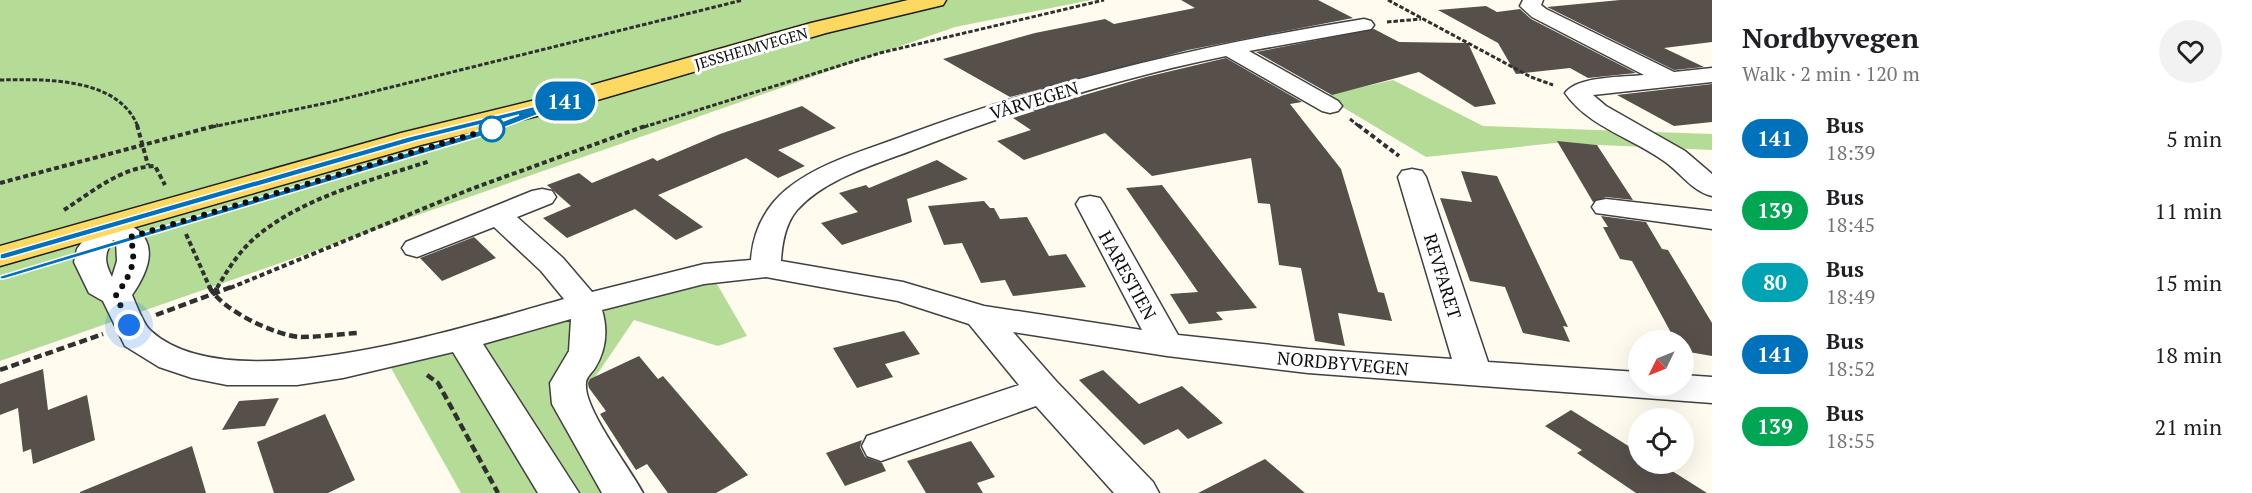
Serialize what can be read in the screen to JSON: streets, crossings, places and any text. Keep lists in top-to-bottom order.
{
  "streets": {
    "main road": ["JESSHEIMVEGEN"],
    "street": [
      "VÅRVEGEN",
      "HARESTIEN",
      "REVFARET",
      "NORDBYVEGEN"
    ]
  },
  "crossings": [
    ["JESSHEIMVEGEN", "NORDBYVEGEN"],
    ["VÅRVEGEN", "NORDBYVEGEN"],
    ["HARESTIEN", "NORDBYVEGEN"],
    ["REVFARET", "NORDBYVEGEN"]
  ],
  "lines": ["bus line 141"],
  "north": "bottom left",
  "page": {
    "on_map": "141",
    "heading": ["Nordbyvegen", "Walk · 2 min · 120 m"],
    "list": [
      {
        "mark": "141",
        "name": "Bus",
        "note": "18:39",
        "value": "5 min"
      },
      {
        "mark": "139",
        "name": "Bus",
        "note": "18:45",
        "value": "11 min"
      },
      {
        "mark": "80",
        "name": "Bus",
        "note": "18:49",
        "value": "15 min"
      },
      {
        "mark": "141",
        "name": "Bus",
        "note": "18:52",
        "value": "18 min"
      },
      {
        "mark": "139",
        "name": "Bus",
        "note": "18:55",
        "value": "21 min"
      }
    ]
  }
}
